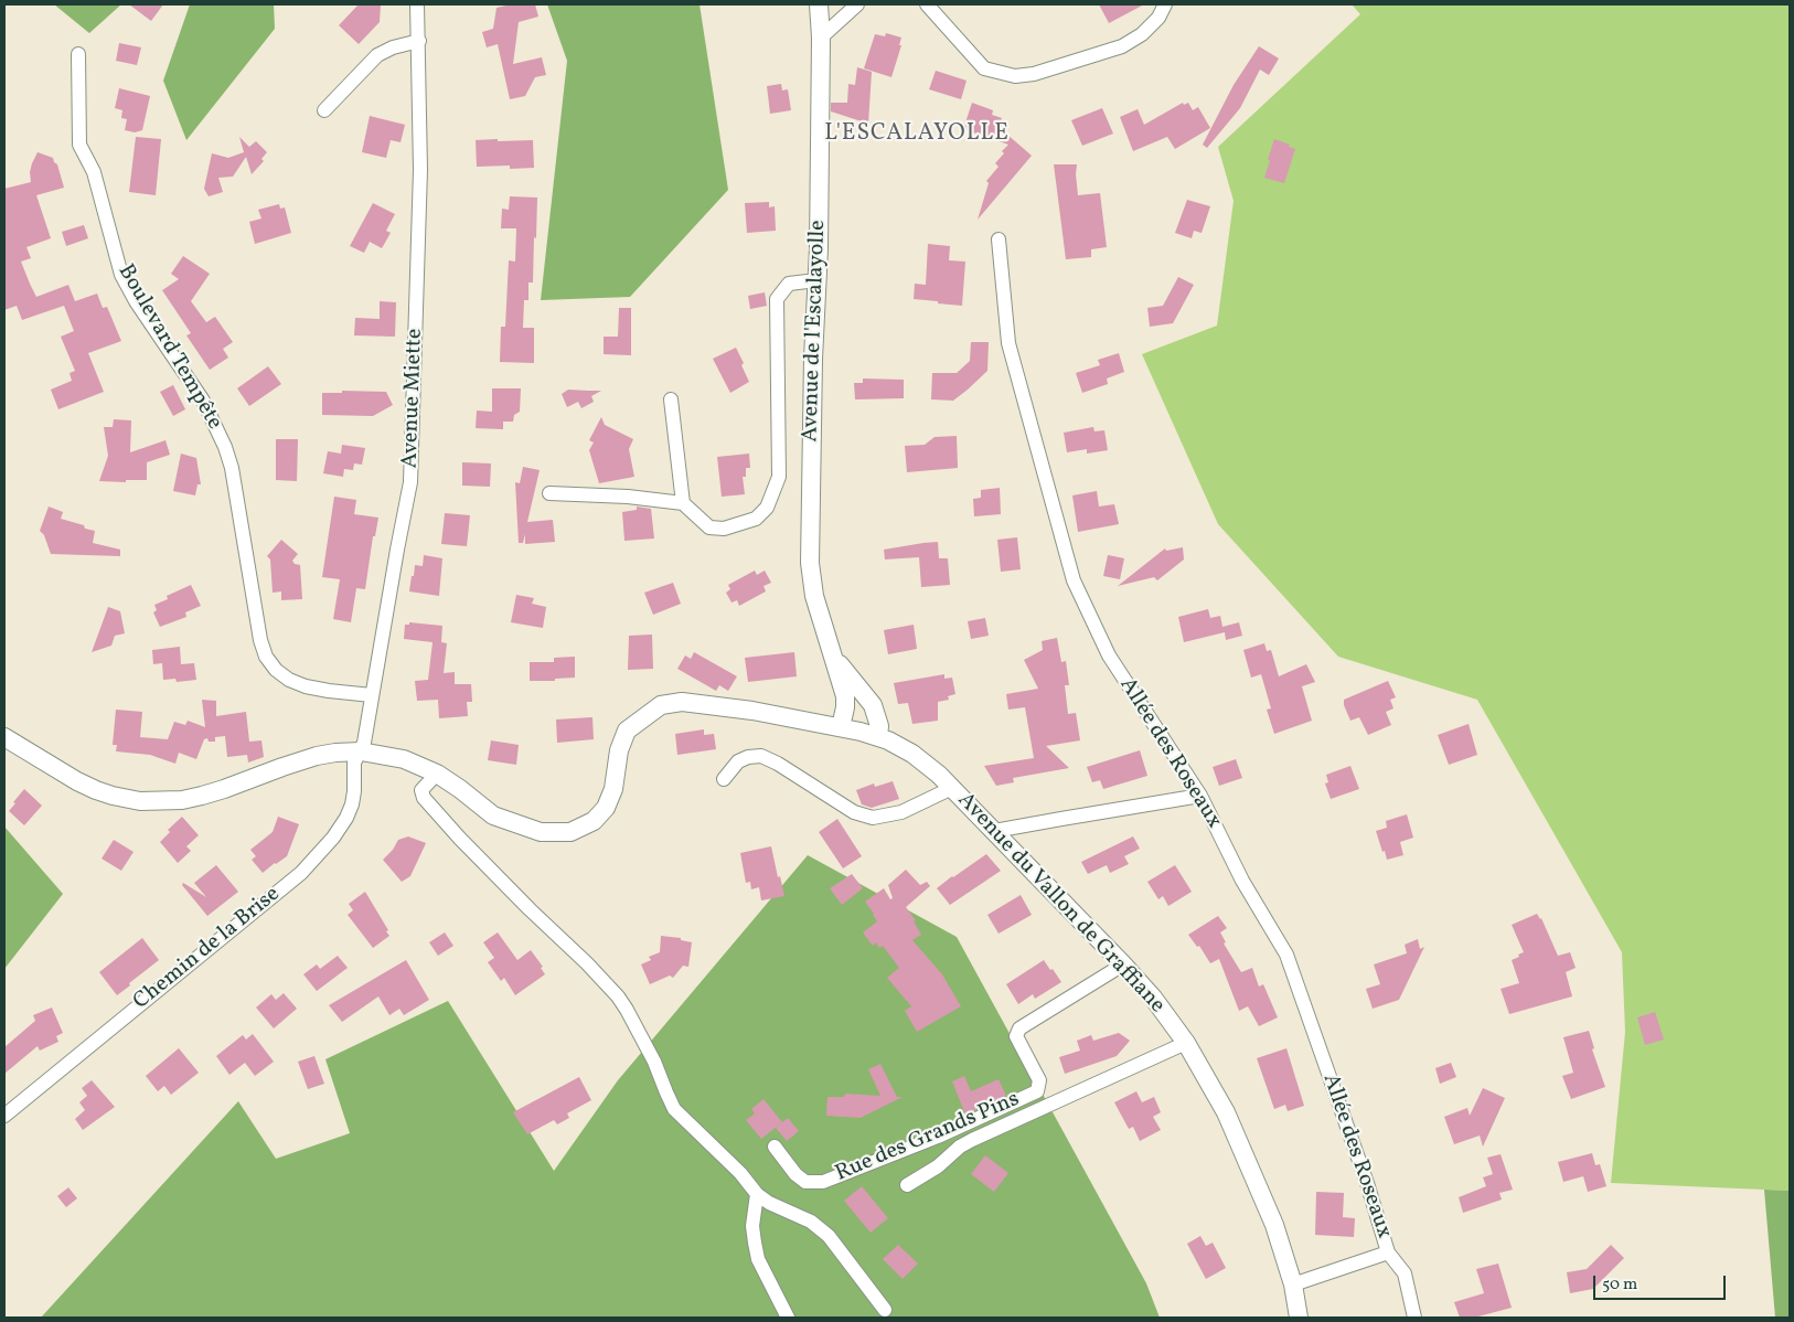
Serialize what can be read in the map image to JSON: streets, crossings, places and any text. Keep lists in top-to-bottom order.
{
  "streets": {
    "street": [
      "Avenue de l'Escalayolle",
      "Boulevard Tempête",
      "Avenue Miette",
      "Allée des Roseaux",
      "Avenue du Vallon de Graffiane",
      "Chemin de la Brise",
      "Rue des Grands Pins"
    ]
  },
  "crossings": [
    ["Avenue de l'Escalayolle", "Avenue du Vallon de Graffiane"],
    ["Boulevard Tempête", "Avenue Miette"],
    ["Avenue Miette", "Avenue du Vallon de Graffiane"],
    ["Avenue Miette", "Chemin de la Brise"],
    ["Allée des Roseaux", "Avenue du Vallon de Graffiane"],
    ["Avenue du Vallon de Graffiane", "Chemin de la Brise"],
    ["Avenue du Vallon de Graffiane", "Rue des Grands Pins"]
  ],
  "districts": ["L'ESCALAYOLLE"],
  "scale_bar": "50 m"
}
